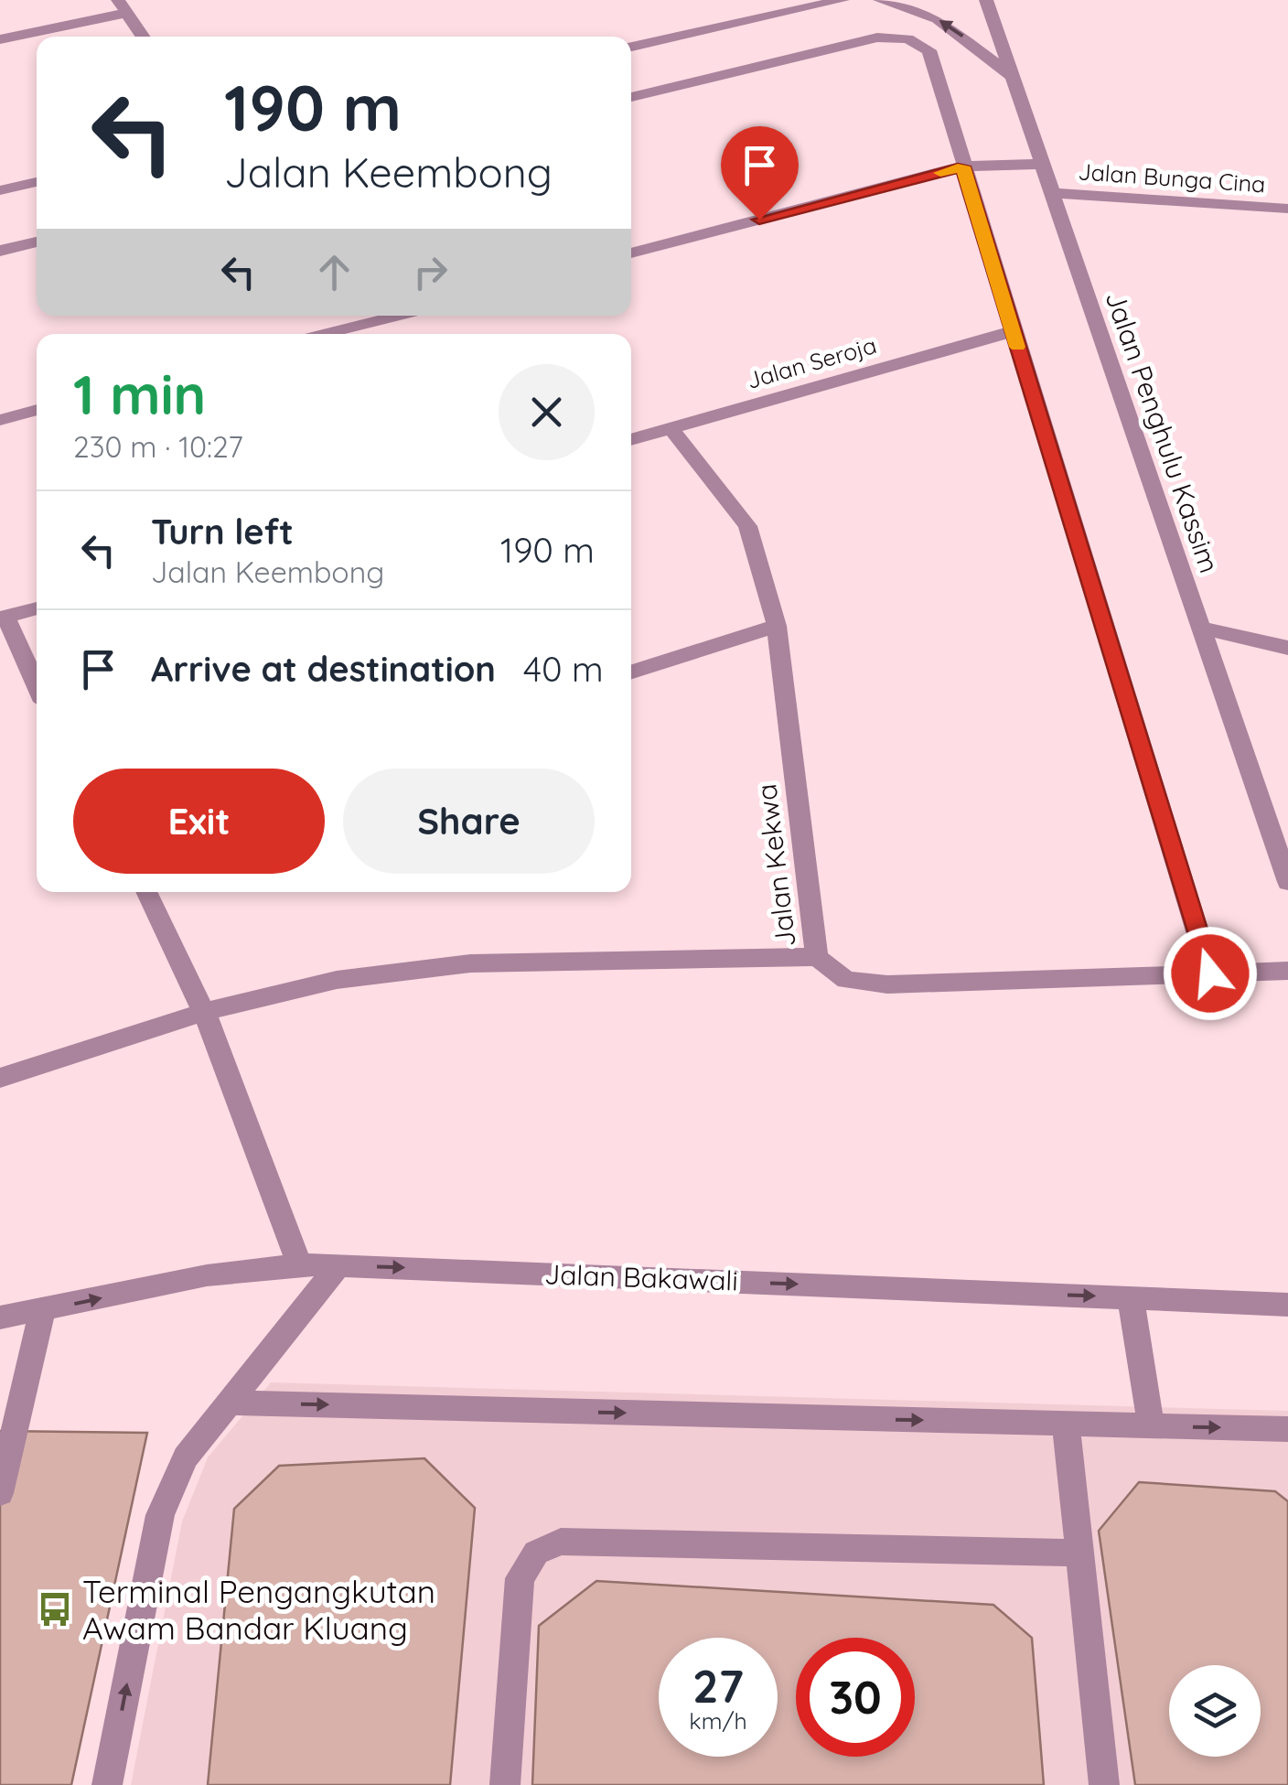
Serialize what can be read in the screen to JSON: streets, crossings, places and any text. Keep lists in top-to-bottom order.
{
  "streets": {
    "street": [
      "Jalan Bunga Cina",
      "Jalan Seroja",
      "Jalan Penghulu Kassim",
      "Jalan Kekwa",
      "Jalan Bakawali"
    ]
  },
  "crossings": [
    ["Jalan Bunga Cina", "Jalan Penghulu Kassim"],
    ["Jalan Seroja", "Jalan Kekwa"]
  ],
  "places": {
    "bus stop": ["Terminal Pengangkutan Awam Bandar Kluang"]
  },
  "page": {
    "turn": ["190 m", "Jalan Keembong"],
    "heading": ["1 min", "230 m · 10:27"],
    "list": [
      {
        "name": "Turn left",
        "note": "Jalan Keembong",
        "value": "190 m"
      },
      {
        "name": "Arrive at destination",
        "value": "40 m"
      }
    ],
    "buttons": ["Exit", "Share"],
    "speed": "27 km/h",
    "limit": "30"
  }
}
